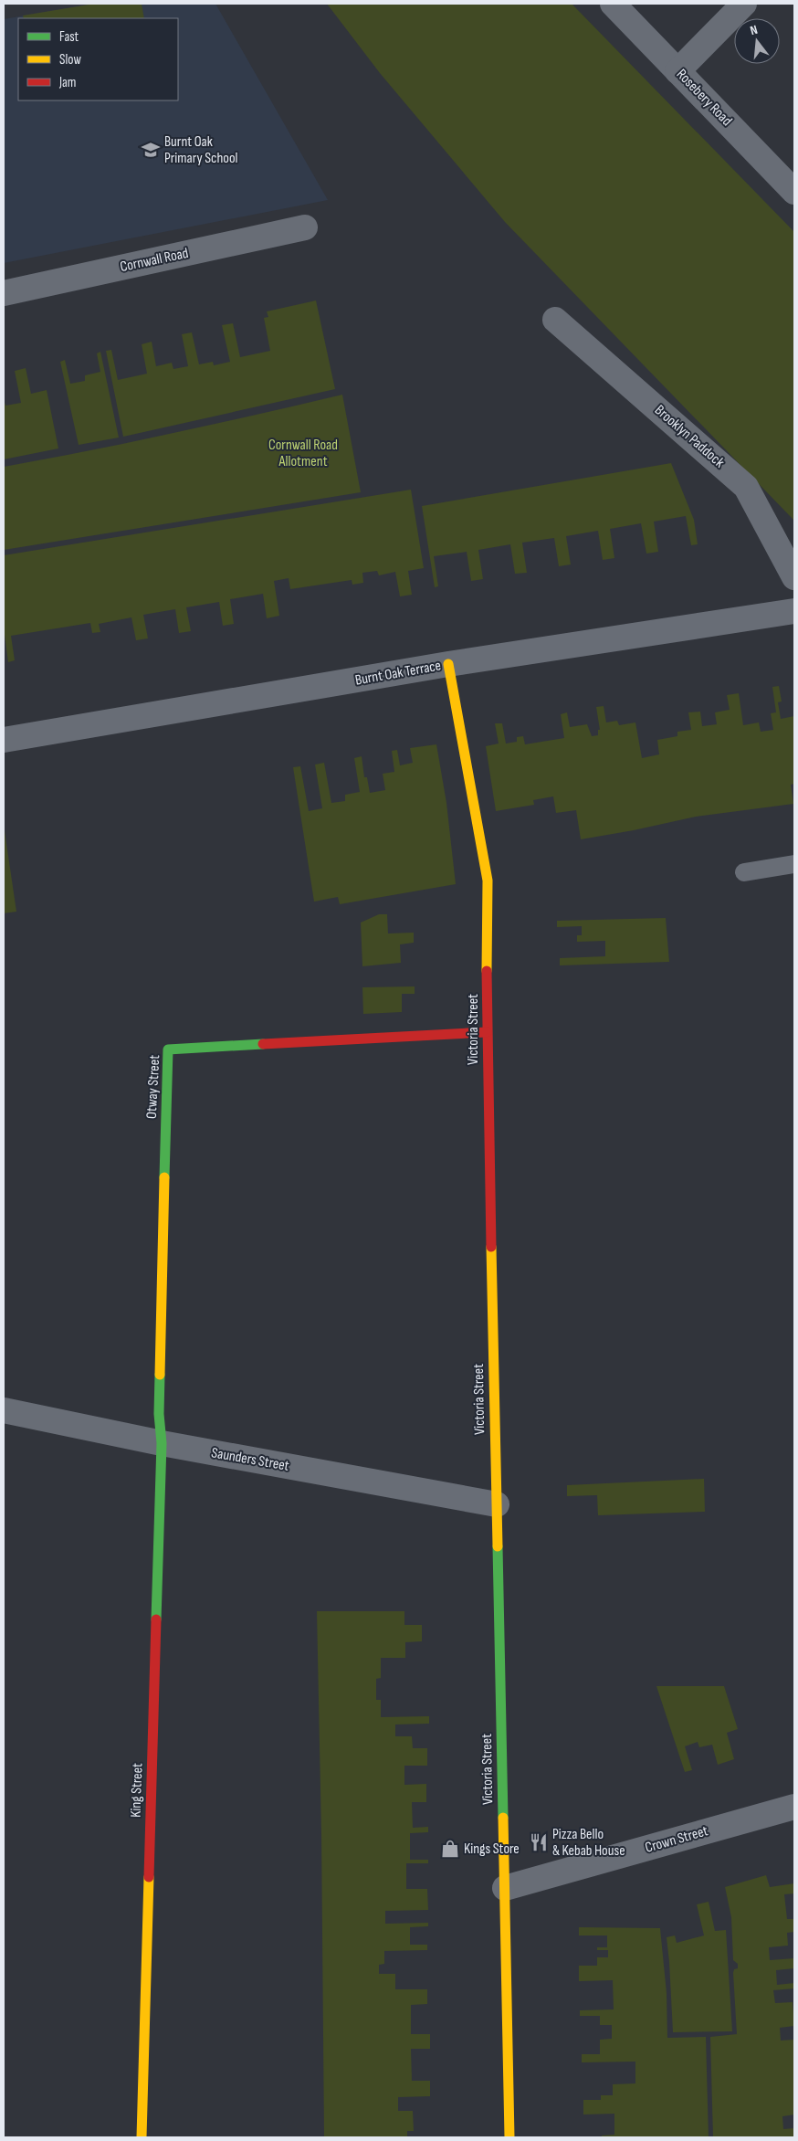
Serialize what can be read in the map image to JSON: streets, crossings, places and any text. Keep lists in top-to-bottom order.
{
  "streets": {
    "street": [
      "Rosebery Road",
      "Cornwall Road",
      "Brooklyn Paddock",
      "Burnt Oak Terrace",
      "Victoria Street",
      "Otway Street",
      "Saunders Street",
      "King Street",
      "Crown Street"
    ]
  },
  "crossings": [
    ["Burnt Oak Terrace", "Victoria Street"],
    ["Victoria Street", "Otway Street"],
    ["Victoria Street", "Saunders Street"],
    ["Victoria Street", "Crown Street"],
    ["Otway Street", "Saunders Street"],
    ["Otway Street", "King Street"],
    ["Saunders Street", "King Street"]
  ],
  "parks": ["Cornwall Road Allotment"],
  "places": {
    "school or university": ["Burnt Oak Primary School"],
    "restaurant": ["Pizza Bello & Kebab House"],
    "shop": ["Kings Store"]
  },
  "legend": ["Fast", "Slow", "Jam"],
  "north": "top"
}
